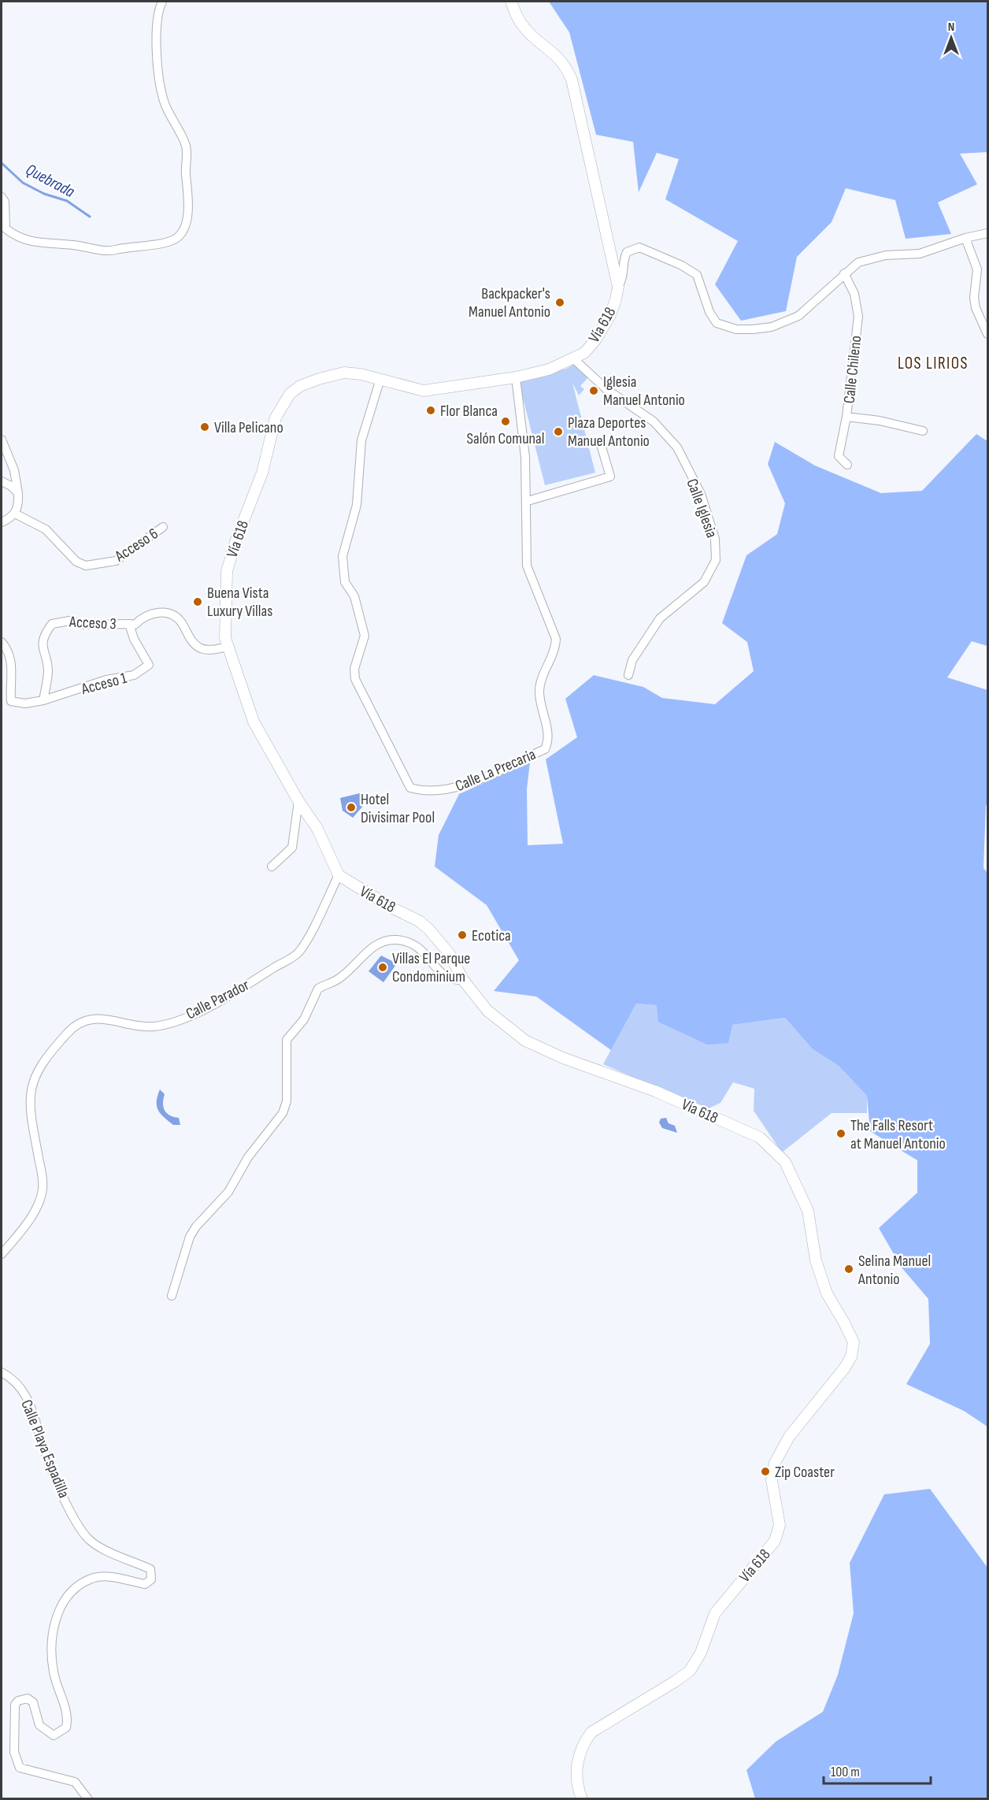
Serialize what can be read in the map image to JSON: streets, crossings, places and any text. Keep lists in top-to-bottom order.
{
  "streets": {
    "street": [
      "Vía 618",
      "Calle Chileno",
      "Calle Iglesia",
      "Acceso 6",
      "Acceso 3",
      "Acceso 1",
      "Calle La Precaria",
      "Calle Parador",
      "Calle Playa Espadilla"
    ]
  },
  "crossings": [
    ["Vía 618", "Calle Iglesia"],
    ["Vía 618", "Calle La Precaria"],
    ["Vía 618", "Calle Parador"],
    ["Acceso 3", "Acceso 1"]
  ],
  "districts": ["LOS LIRIOS"],
  "water": ["Quebrada"],
  "places": [
    "Backpacker's Manuel Antonio",
    "Iglesia Manuel Antonio",
    "Flor Blanca",
    "Salón Comunal",
    "Villa Pelicano",
    "Plaza Deportes Manuel Antonio",
    "Buena Vista Luxury Villas",
    "Hotel Divisimar Pool",
    "Ecotica",
    "Villas El Parque Condominium",
    "The Falls Resort at Manuel Antonio",
    "Selina Manuel Antonio",
    "Zip Coaster"
  ],
  "scale_bar": "100 m",
  "north": "top"
}
